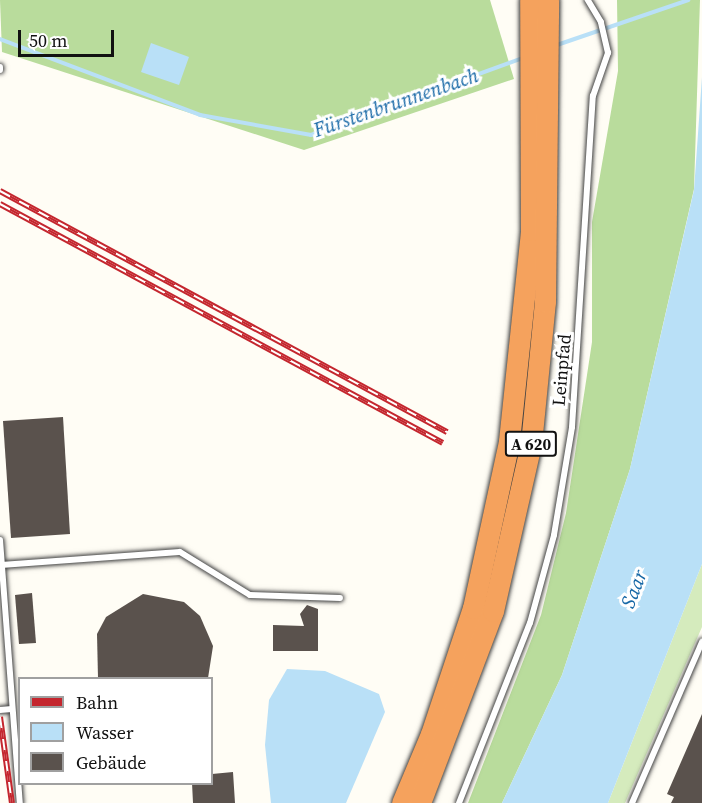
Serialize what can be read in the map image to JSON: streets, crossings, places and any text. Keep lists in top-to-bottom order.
{
  "streets": {
    "highway": ["A 620"],
    "lane": ["Leinpfad"]
  },
  "water": ["Fürstenbrunnenbach", "Saar"],
  "legend": ["Bahn", "Wasser", "Gebäude"],
  "scale_bar": "50 m"
}
